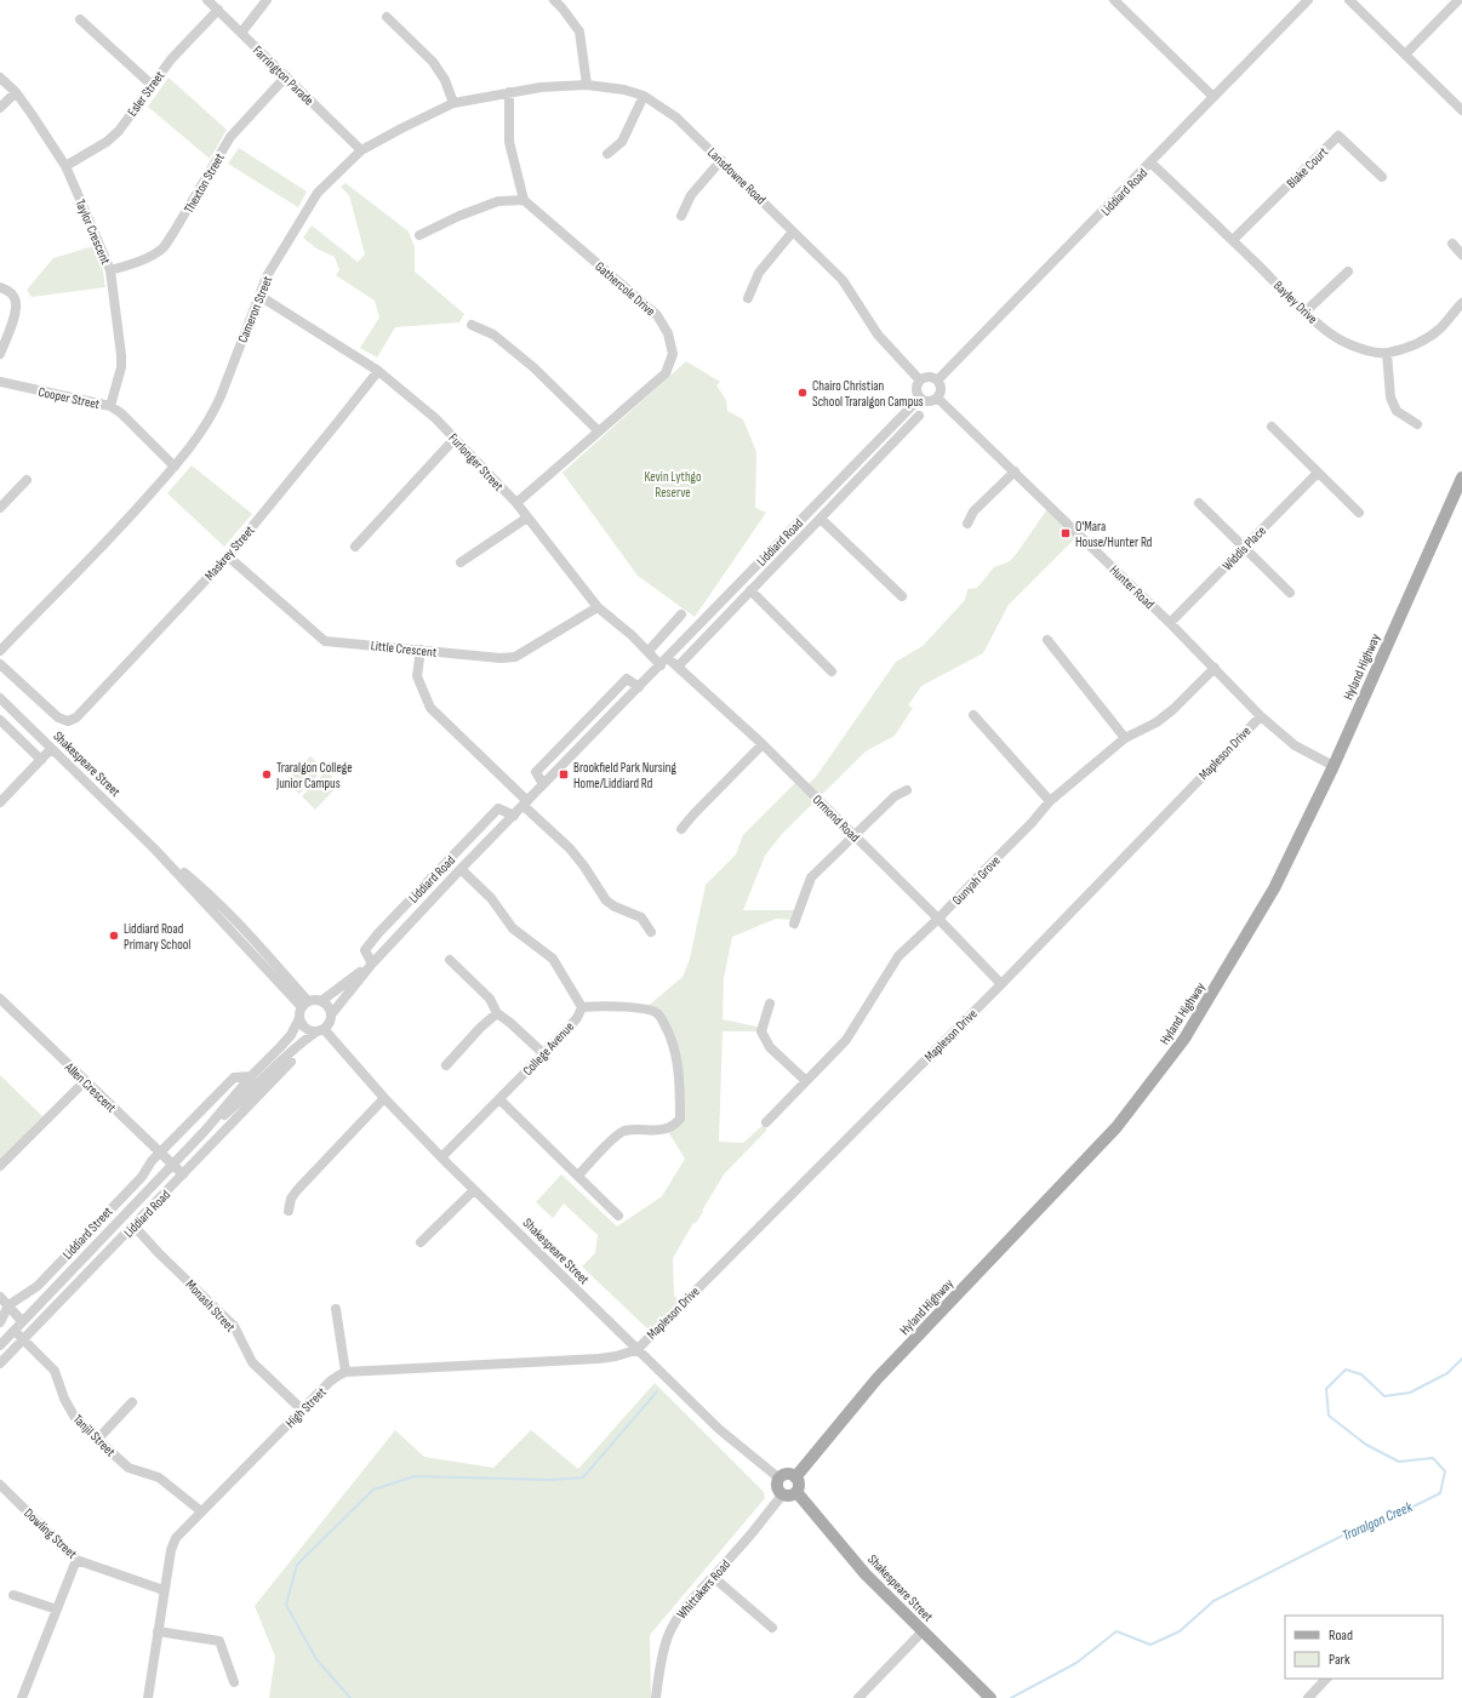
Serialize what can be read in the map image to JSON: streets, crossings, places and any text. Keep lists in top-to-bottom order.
{
  "streets": {
    "main road": ["Hyland Highway", "Shakespeare Street"],
    "street": [
      "Farrington Parade",
      "Esler Street",
      "Blake Court",
      "Lansdowne Road",
      "Thexton Street",
      "Liddiard Road",
      "Taylor Crescent",
      "Gathercole Drive",
      "Bayley Drive",
      "Cameron Street",
      "Cooper Street",
      "Furlonger Street",
      "Widdis Place",
      "Maskrey Street",
      "Hunter Road",
      "Little Crescent",
      "Mapleson Drive",
      "Ormond Road",
      "Gunyah Grove",
      "College Avenue",
      "Allen Crescent",
      "Liddiard Street",
      "Monash Street",
      "High Street",
      "Tanjil Street",
      "Dowling Street",
      "Whittakers Road"
    ]
  },
  "crossings": [
    ["Farrington Parade", "Esler Street"],
    ["Farrington Parade", "Thexton Street"],
    ["Farrington Parade", "Cameron Street"],
    ["Esler Street", "Taylor Crescent"],
    ["Blake Court", "Bayley Drive"],
    ["Lansdowne Road", "Liddiard Road"],
    ["Lansdowne Road", "Cameron Street"],
    ["Lansdowne Road", "Hunter Road"],
    ["Thexton Street", "Taylor Crescent"],
    ["Liddiard Road", "Bayley Drive"],
    ["Liddiard Road", "Furlonger Street"],
    ["Liddiard Road", "Hunter Road"],
    ["Liddiard Road", "Shakespeare Street"],
    ["Liddiard Road", "Ormond Road"],
    ["Liddiard Road", "College Avenue"],
    ["Liddiard Road", "Allen Crescent"],
    ["Liddiard Road", "Liddiard Street"],
    ["Liddiard Road", "Monash Street"],
    ["Liddiard Road", "Tanjil Street"],
    ["Taylor Crescent", "Cooper Street"],
    ["Gathercole Drive", "Furlonger Street"],
    ["Cameron Street", "Cooper Street"],
    ["Cameron Street", "Furlonger Street"],
    ["Furlonger Street", "Maskrey Street"],
    ["Furlonger Street", "Little Crescent"],
    ["Widdis Place", "Hunter Road"],
    ["Maskrey Street", "Little Crescent"],
    ["Hunter Road", "Hyland Highway"],
    ["Hunter Road", "Mapleson Drive"],
    ["Hunter Road", "Gunyah Grove"],
    ["Hyland Highway", "Shakespeare Street"],
    ["Hyland Highway", "Whittakers Road"],
    ["Mapleson Drive", "Shakespeare Street"],
    ["Mapleson Drive", "Ormond Road"],
    ["Shakespeare Street", "College Avenue"],
    ["Shakespeare Street", "Whittakers Road"],
    ["Ormond Road", "Gunyah Grove"],
    ["Allen Crescent", "Liddiard Street"],
    ["Monash Street", "High Street"],
    ["High Street", "Tanjil Street"],
    ["High Street", "Dowling Street"]
  ],
  "water": ["Traralgon Creek"],
  "parks": ["Kevin Lythgo Reserve"],
  "places": {
    "other": ["Chairo Christian School Traralgon Campus", "Traralgon College Junior Campus", "Liddiard Road Primary School"],
    "transit": ["O'Mara House/Hunter Rd", "Brookfield Park Nursing Home/Liddiard Rd"]
  },
  "legend": ["Road", "Park"]
}
